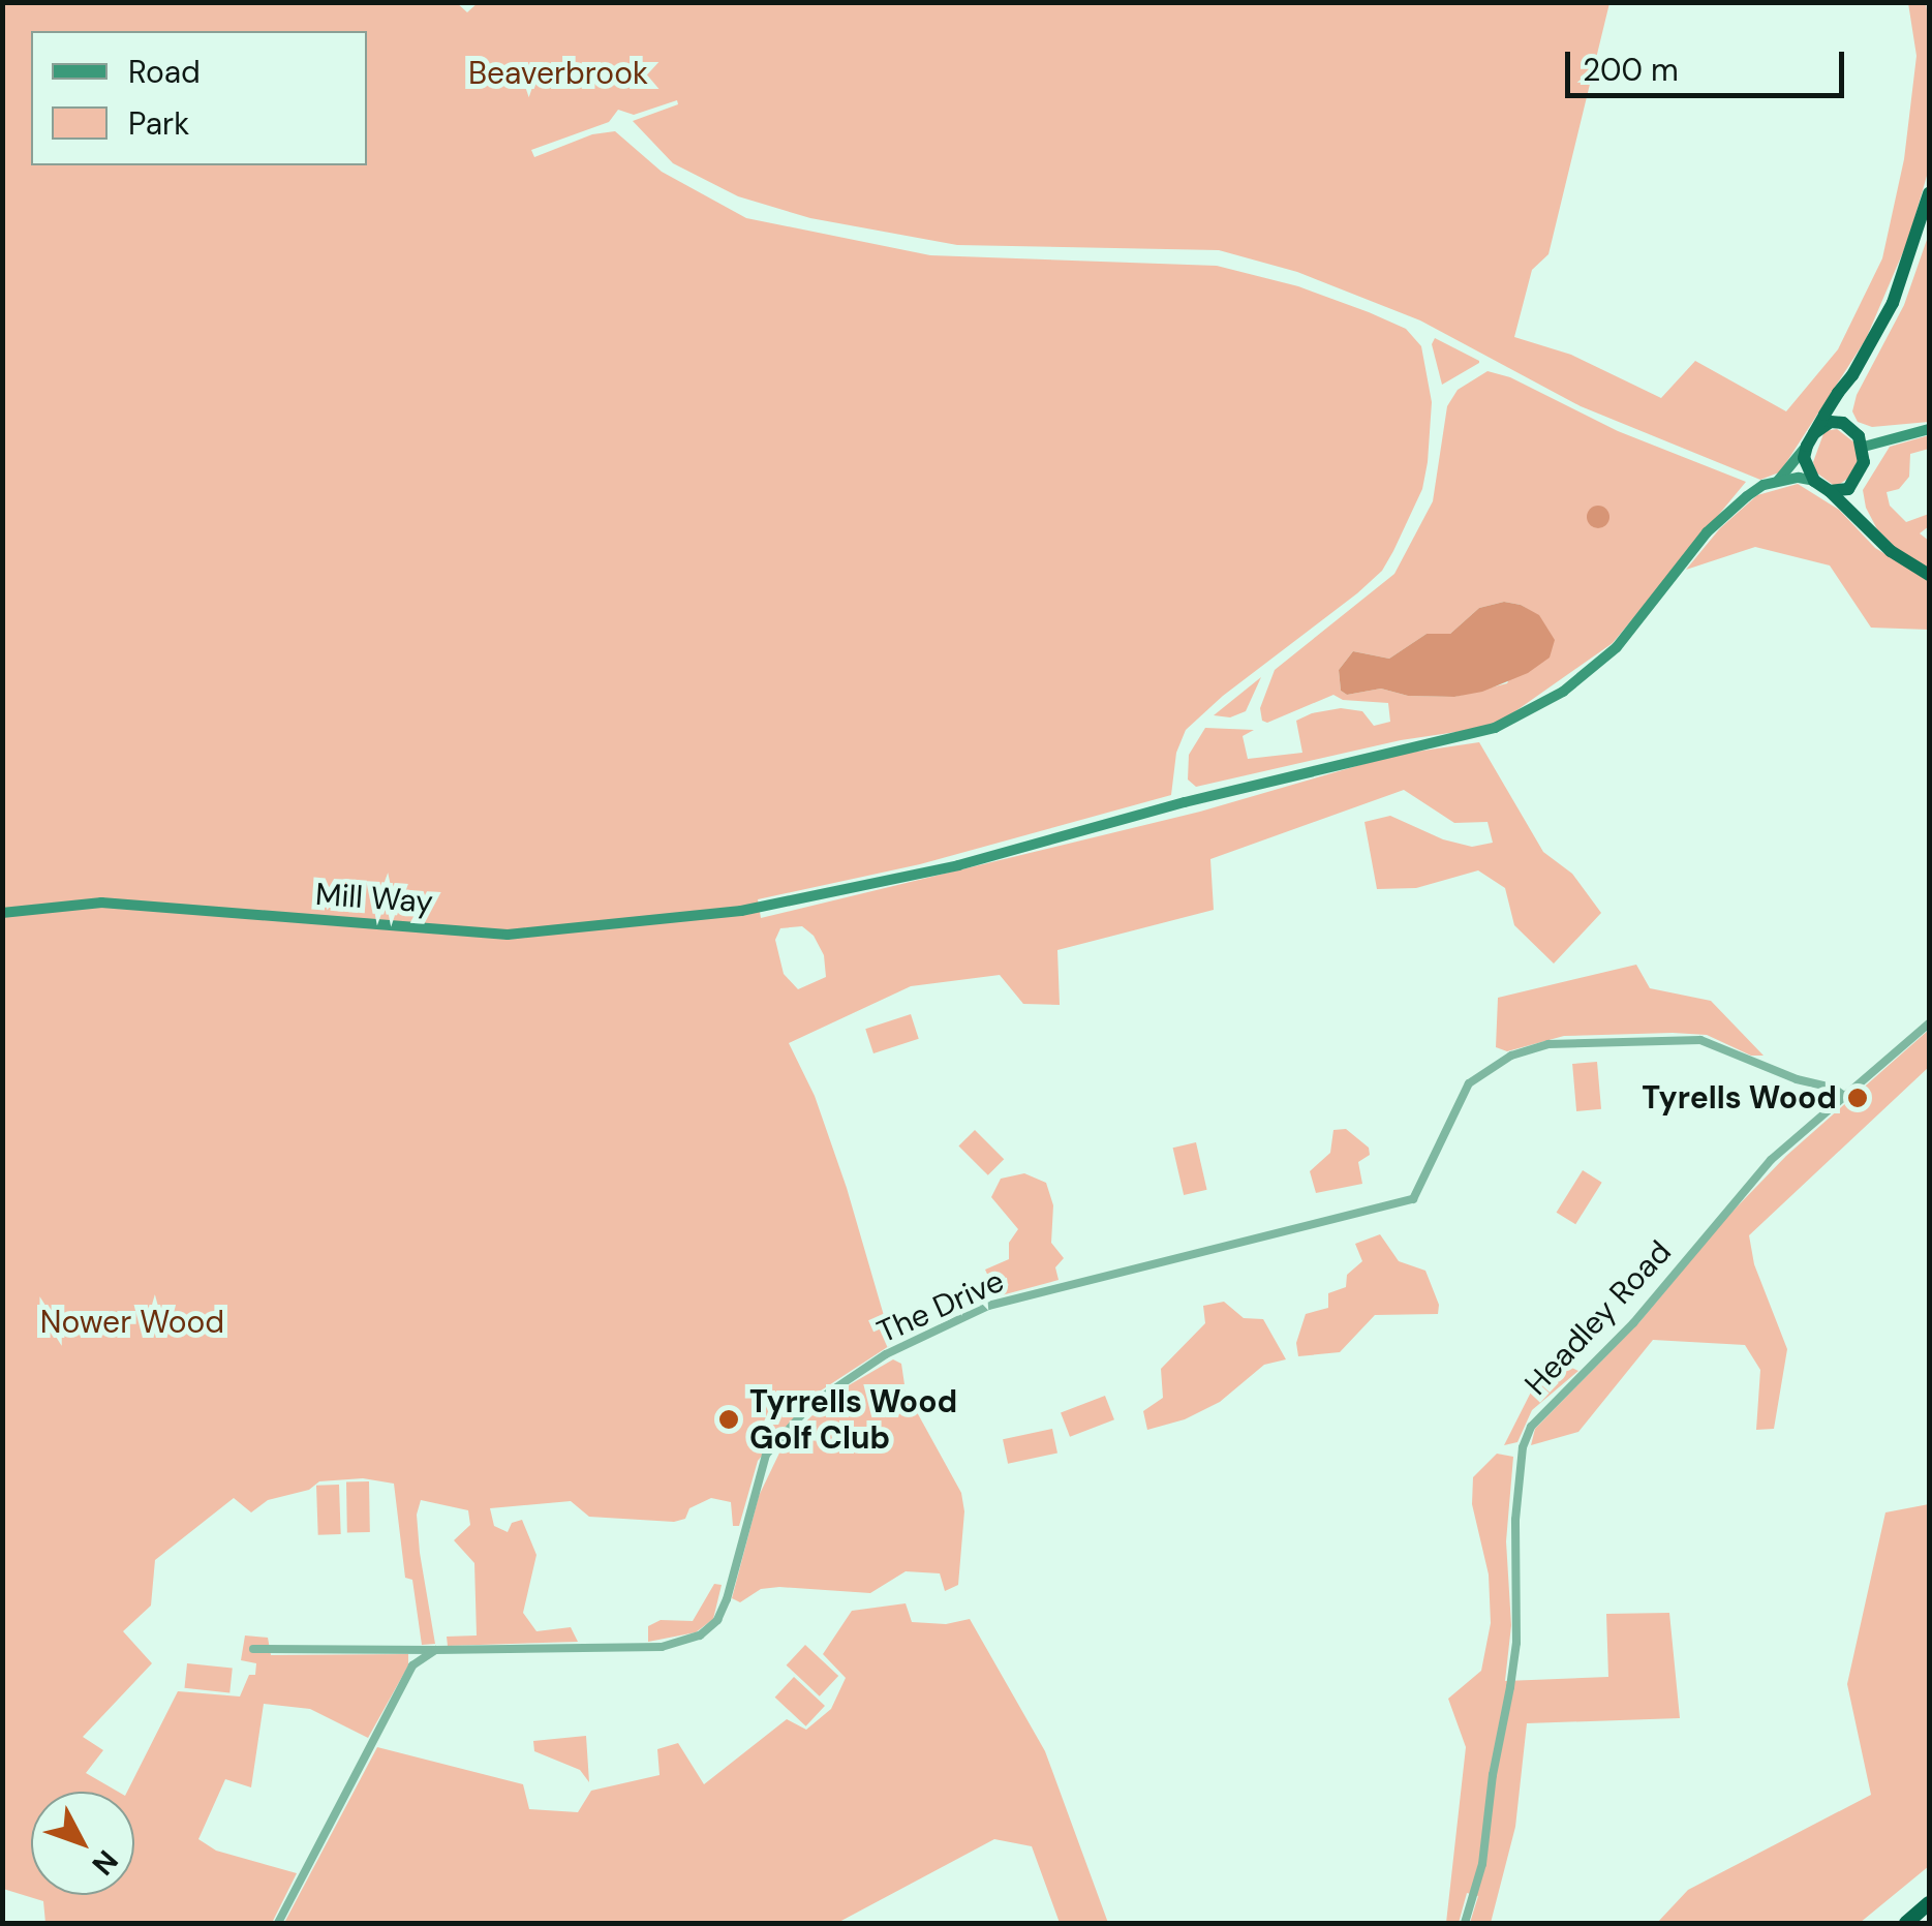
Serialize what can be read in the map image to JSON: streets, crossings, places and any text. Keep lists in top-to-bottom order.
{
  "streets": {
    "main road": ["Mill Way"],
    "street": ["The Drive", "Headley Road"]
  },
  "crossings": [
    ["The Drive", "Headley Road"]
  ],
  "parks": ["Beaverbrook", "Nower Wood"],
  "places": ["Tyrells Wood", "Tyrrells Wood Golf Club"],
  "legend": ["Road", "Park"],
  "scale_bar": "200 m",
  "north": "bottom right"
}
